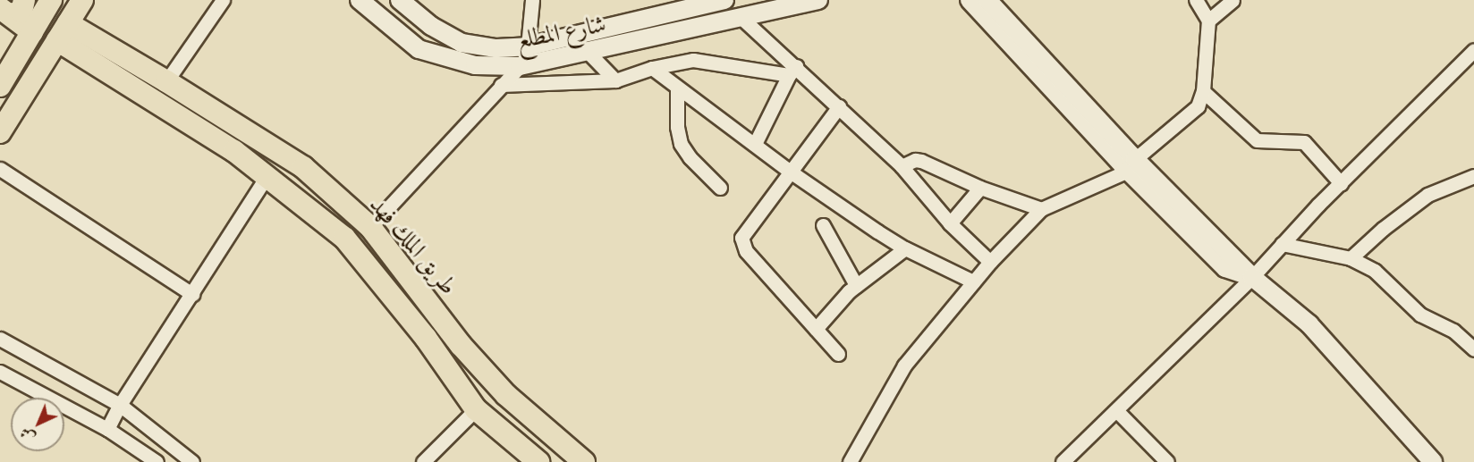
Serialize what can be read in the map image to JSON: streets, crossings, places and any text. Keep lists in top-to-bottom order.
{
  "streets": {
    "main road": ["طريق الملك فهد"],
    "street": ["شارع المطلع"]
  },
  "north": "bottom left"
}
